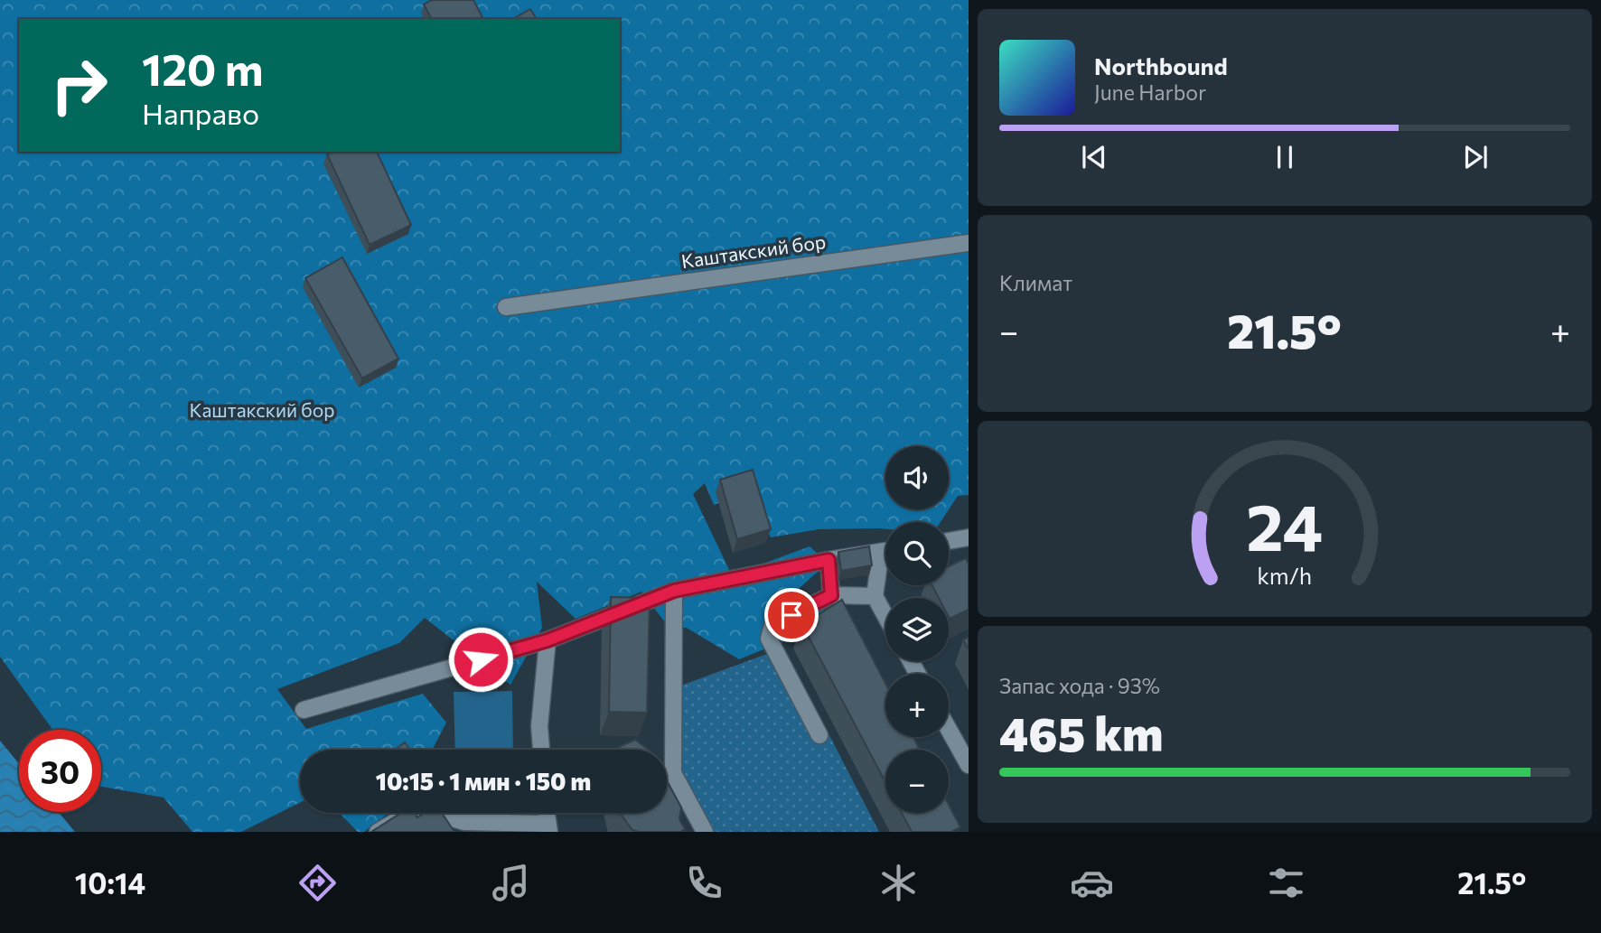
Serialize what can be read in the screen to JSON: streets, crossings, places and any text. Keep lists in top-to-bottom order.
{
  "streets": {
    "street": ["Каштакский бор"]
  },
  "parks": ["Каштакский бор"],
  "page": {
    "turn": ["120 m", "Направо"],
    "song": ["Northbound", "June Harbor"],
    "tile": [
      "Климат",
      ["Запас хода · 93%", "465 km"]
    ],
    "heat": ["−", "21.5°", "+"],
    "map_buttons": ["+", "−"],
    "limit": "30",
    "trip": "10:15 · 1 мин · 150 m",
    "tabs": ["10:14", "21.5°"],
    "gauge": ["24", "km/h"]
  }
}
